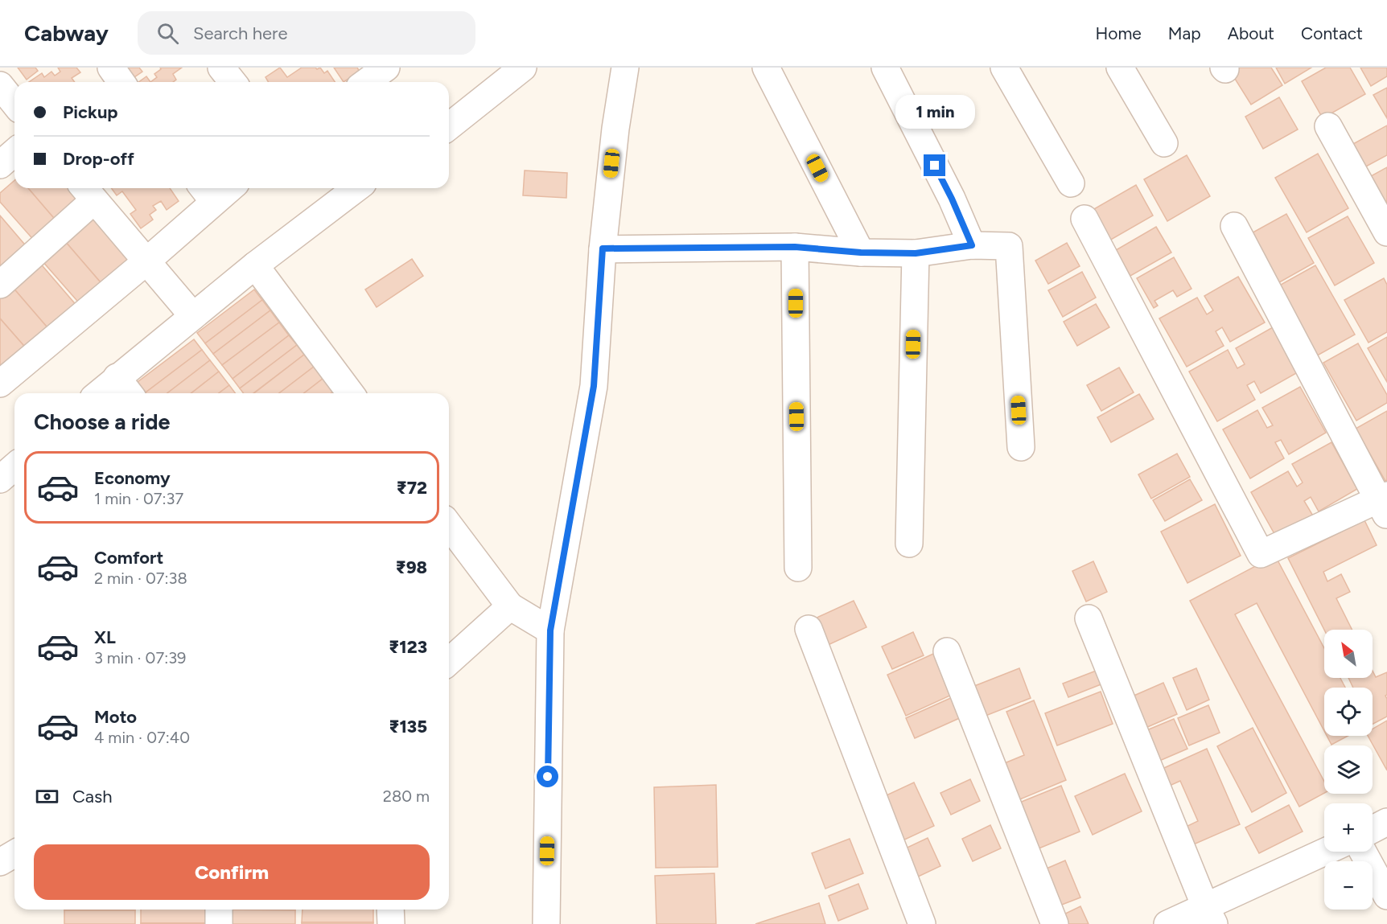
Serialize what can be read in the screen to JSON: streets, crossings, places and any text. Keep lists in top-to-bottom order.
{
  "north": "top left",
  "page": {
    "header": "Cabway",
    "search": "Search here",
    "nav": [
      "Home",
      "Map",
      "About",
      "Contact"
    ],
    "banner": ["Pickup", "Drop-off"],
    "bubble": "1 min",
    "heading": "Choose a ride",
    "list": [
      {
        "name": "Economy",
        "note": "1 min · 07:37",
        "value": "₹72"
      },
      {
        "name": "Comfort",
        "note": "2 min · 07:38",
        "value": "₹98"
      },
      {
        "name": "XL",
        "note": "3 min · 07:39",
        "value": "₹123"
      },
      {
        "name": "Moto",
        "note": "4 min · 07:40",
        "value": "₹135"
      }
    ],
    "map_buttons": ["+", "−"],
    "pay": ["Cash", "280 m"],
    "buttons": "Confirm"
  }
}
